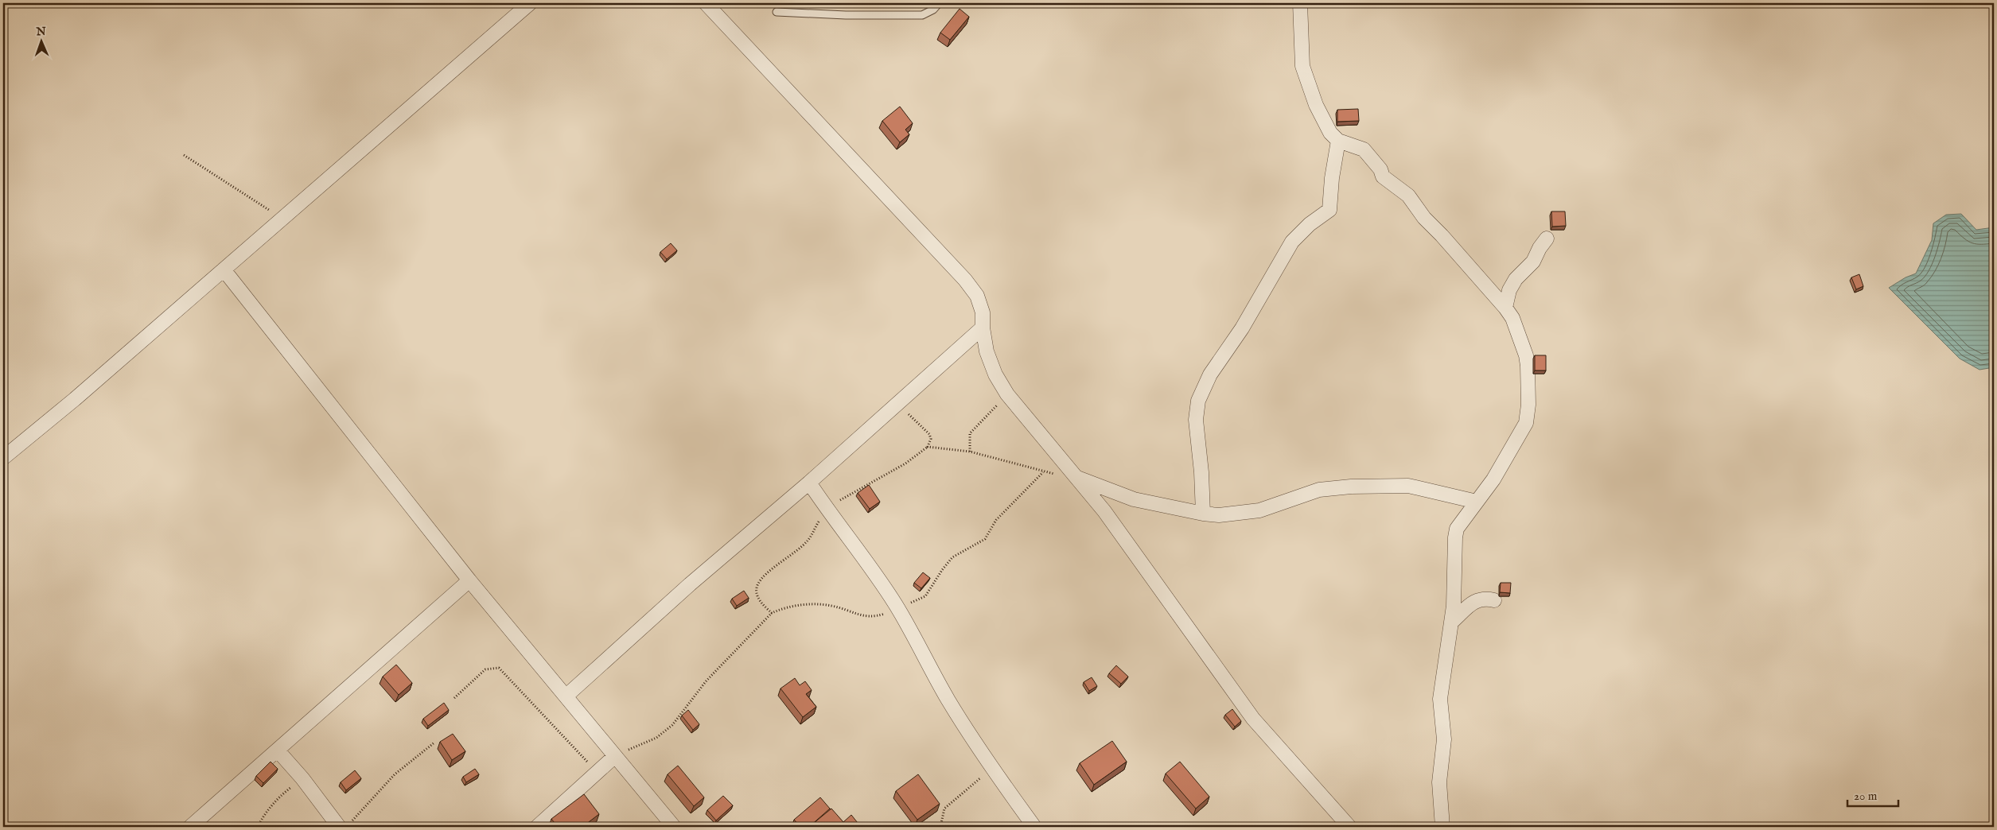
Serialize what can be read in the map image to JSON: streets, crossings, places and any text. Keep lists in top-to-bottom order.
{
  "scale_bar": "20 m",
  "north": "top"
}
